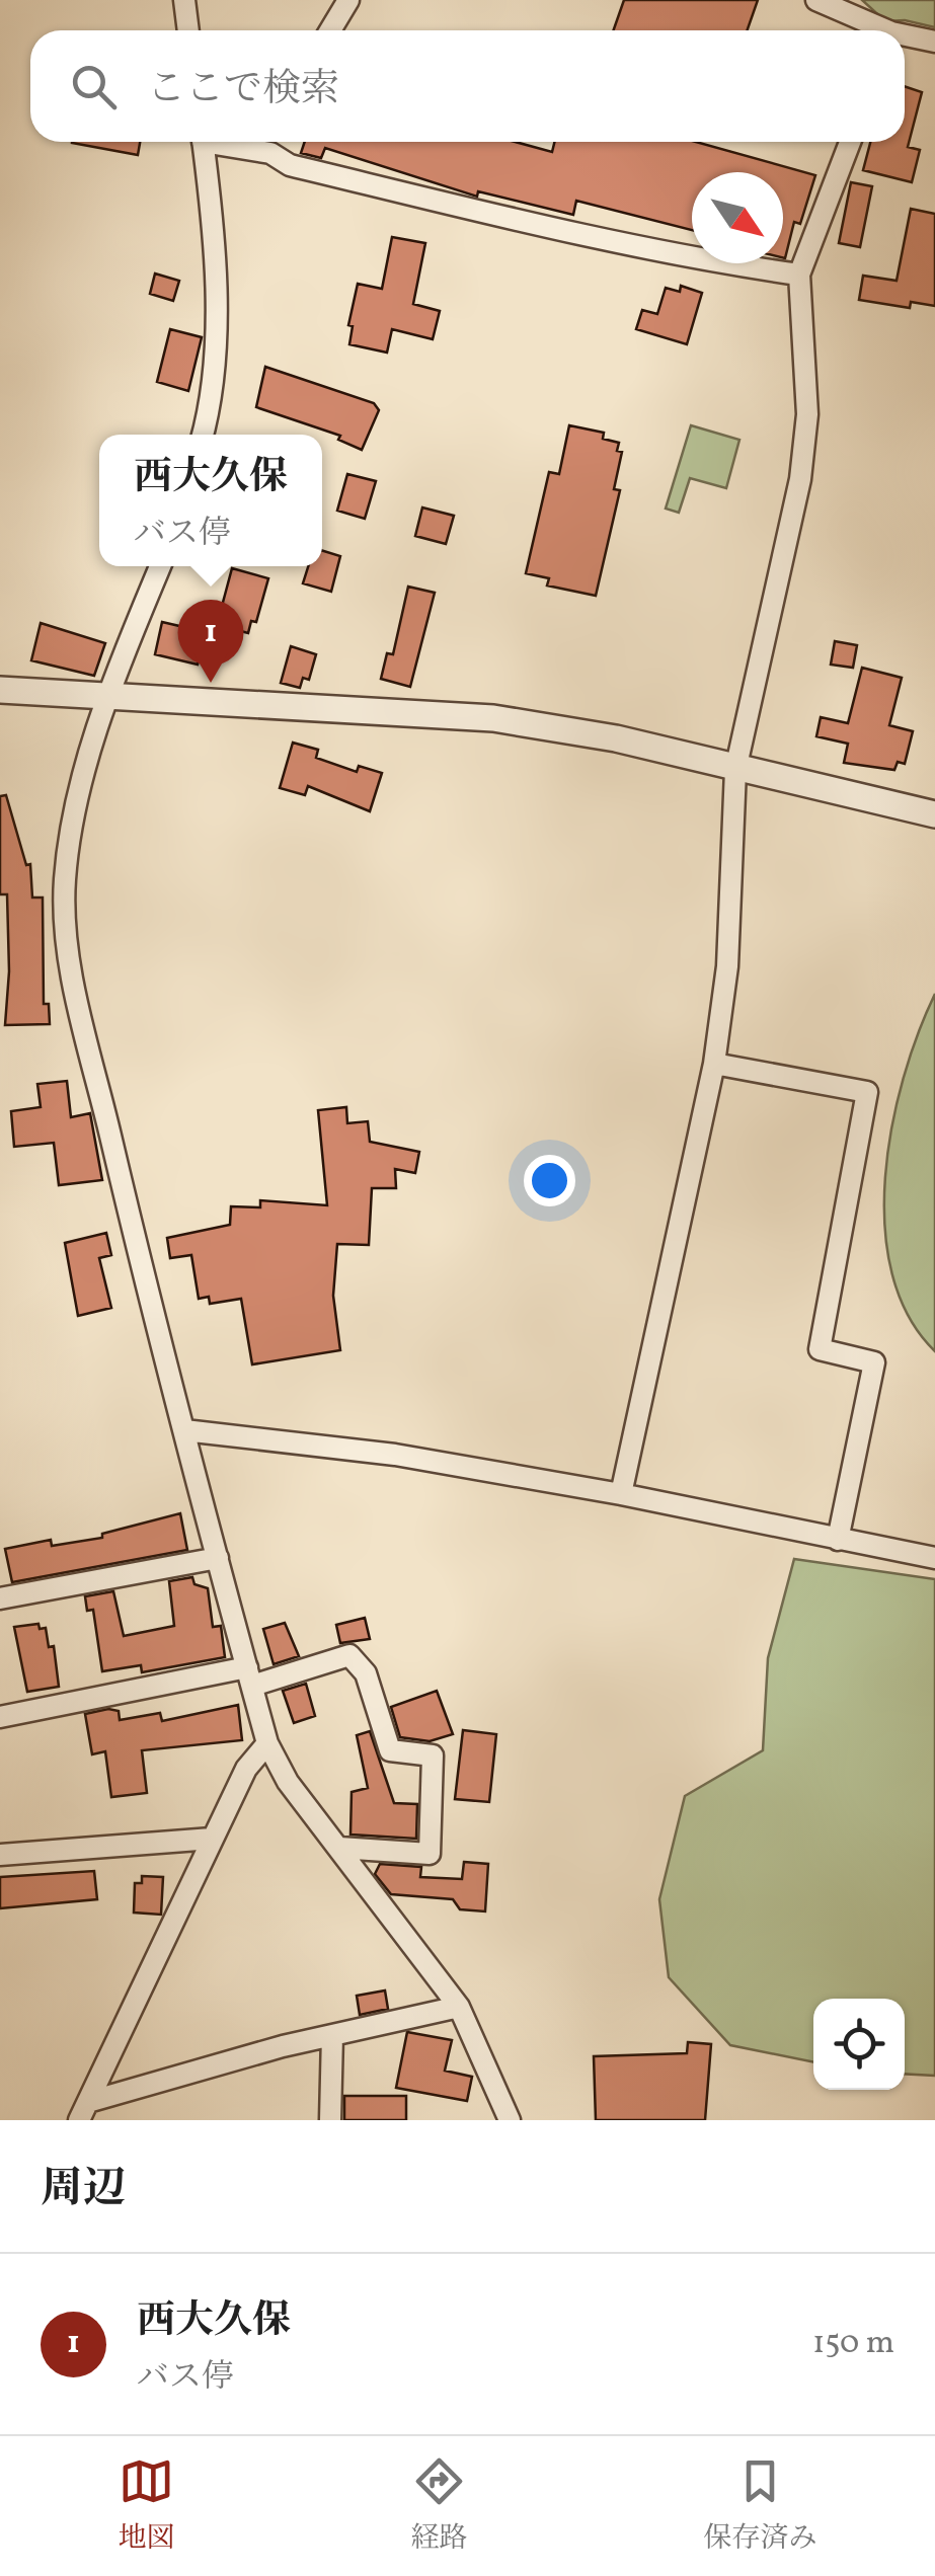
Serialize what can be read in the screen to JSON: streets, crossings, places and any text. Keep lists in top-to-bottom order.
{
  "north": "bottom right",
  "page": {
    "search": "ここで検索",
    "popup": ["西大久保", "バス停"],
    "pins": "1",
    "heading": "周辺",
    "list": [
      {
        "mark": "1",
        "name": "西大久保",
        "note": "バス停",
        "value": "150 m"
      }
    ],
    "nav": ["地図", "経路", "保存済み"]
  }
}
